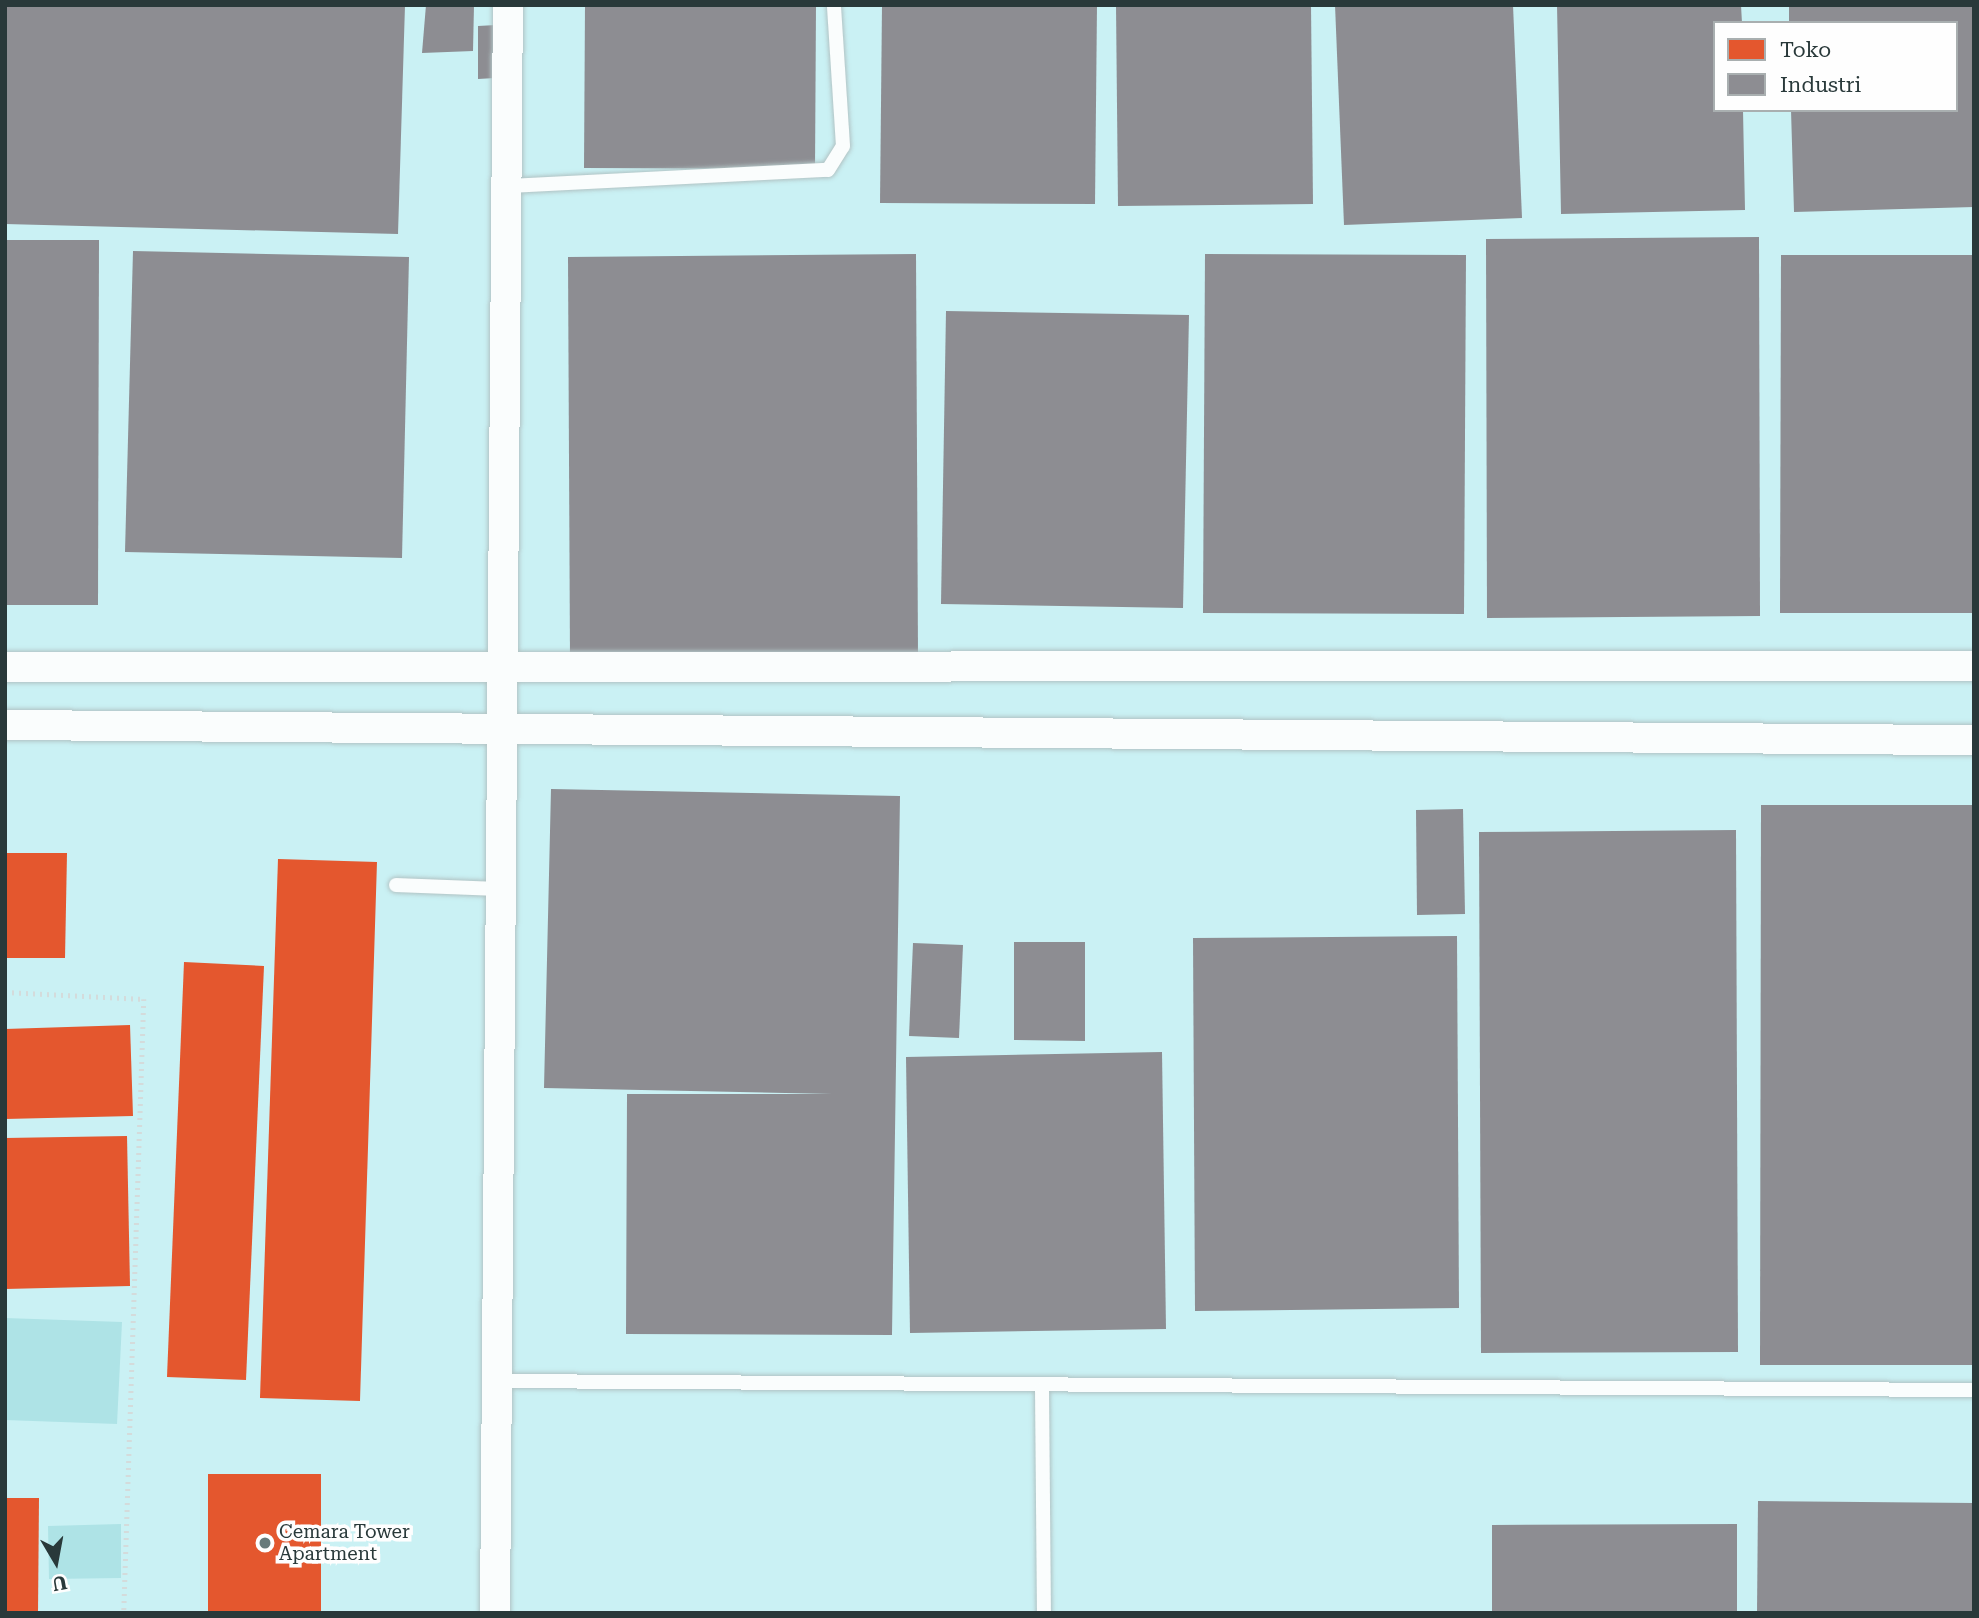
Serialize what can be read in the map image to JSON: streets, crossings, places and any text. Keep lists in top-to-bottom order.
{
  "places": ["Cemara Tower Apartment"],
  "legend": ["Toko", "Industri"],
  "north": "bottom"
}
